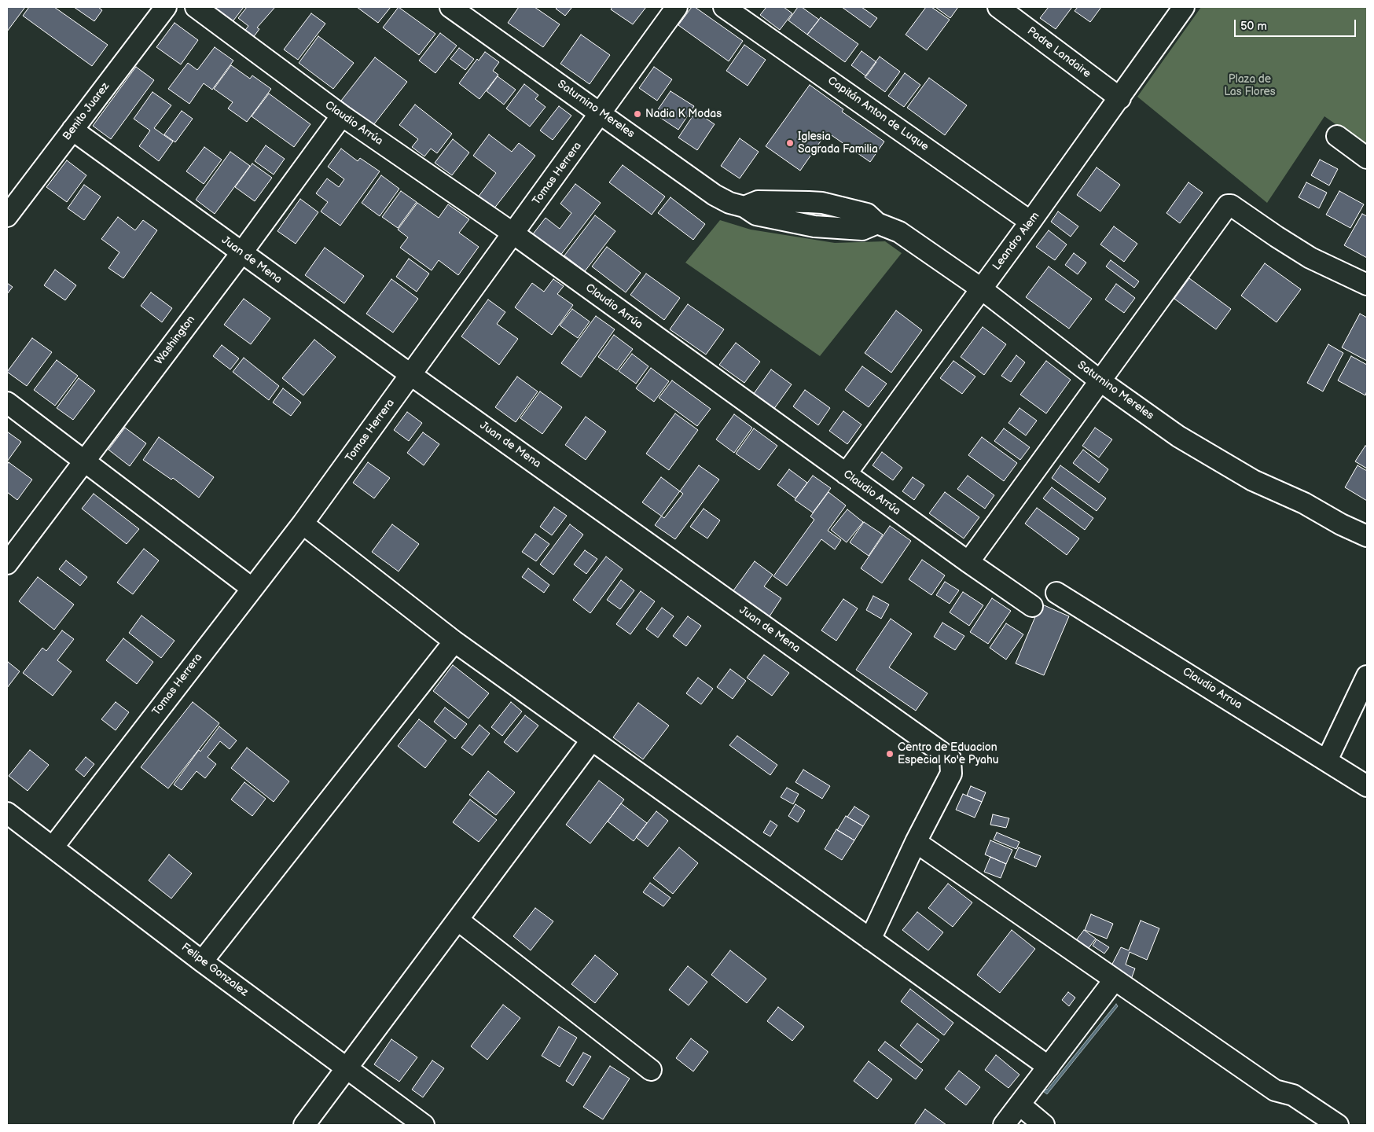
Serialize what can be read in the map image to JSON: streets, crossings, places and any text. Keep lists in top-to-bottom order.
{
  "streets": {
    "street": [
      "Padre Landaire",
      "Saturnino Mereles",
      "Benito Juarez",
      "Capitán Anton de Luque",
      "Claudio Arrúa",
      "Tomas Herrera",
      "Leandro Alem",
      "Juan de Mena",
      "Washington",
      "Claudio Arrua",
      "Felipe Gonzalez"
    ]
  },
  "crossings": [
    ["Padre Landaire", "Leandro Alem"],
    ["Saturnino Mereles", "Tomas Herrera"],
    ["Saturnino Mereles", "Leandro Alem"],
    ["Benito Juarez", "Juan de Mena"],
    ["Capitán Anton de Luque", "Leandro Alem"],
    ["Claudio Arrúa", "Tomas Herrera"],
    ["Claudio Arrúa", "Leandro Alem"],
    ["Claudio Arrúa", "Washington"],
    ["Tomas Herrera", "Juan de Mena"],
    ["Tomas Herrera", "Felipe Gonzalez"],
    ["Juan de Mena", "Washington"]
  ],
  "parks": ["Plaza de Las Flores"],
  "places": ["Nadia K Modas", "Iglesia Sagrada Familia", "Centro de Eduacion Especial Ko'e Pyahu"],
  "scale_bar": "50 m"
}
